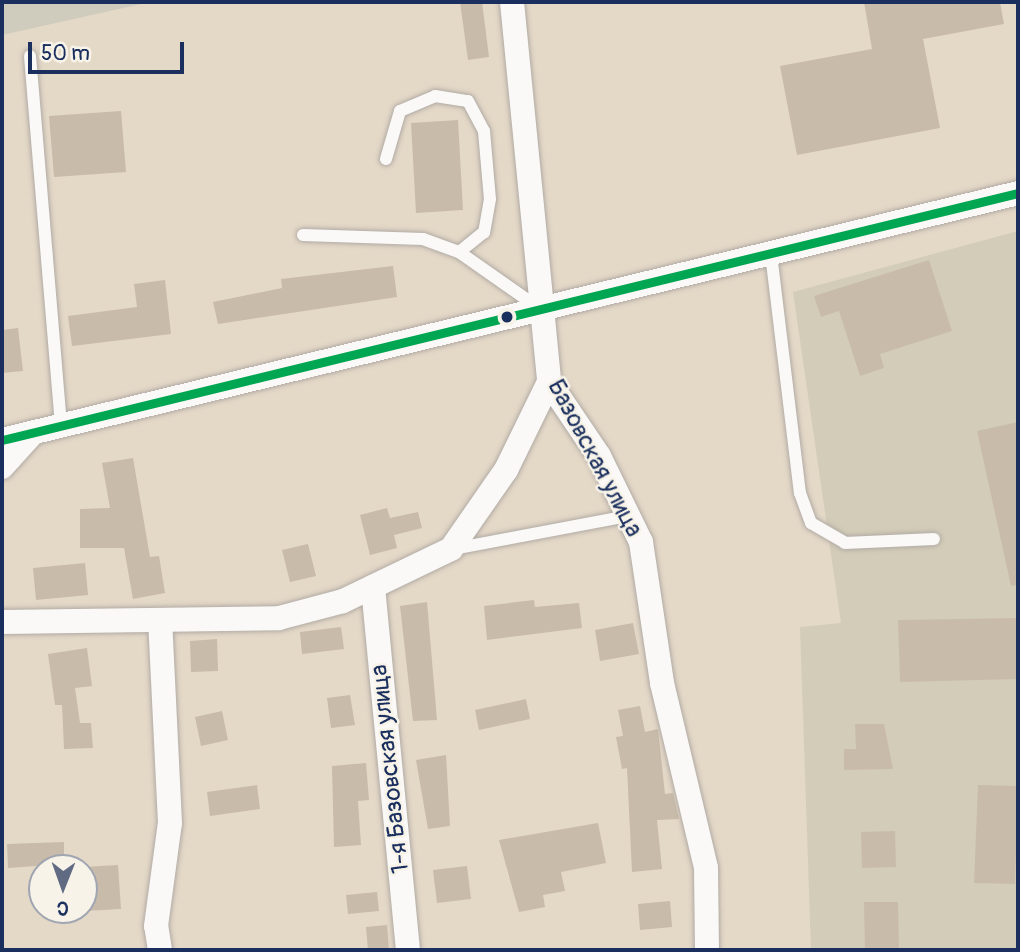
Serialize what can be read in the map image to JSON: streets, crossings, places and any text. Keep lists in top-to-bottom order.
{
  "streets": {
    "street": ["Базовская улица", "1-я Базовская улица"]
  },
  "scale_bar": "50 m",
  "north": "bottom"
}
